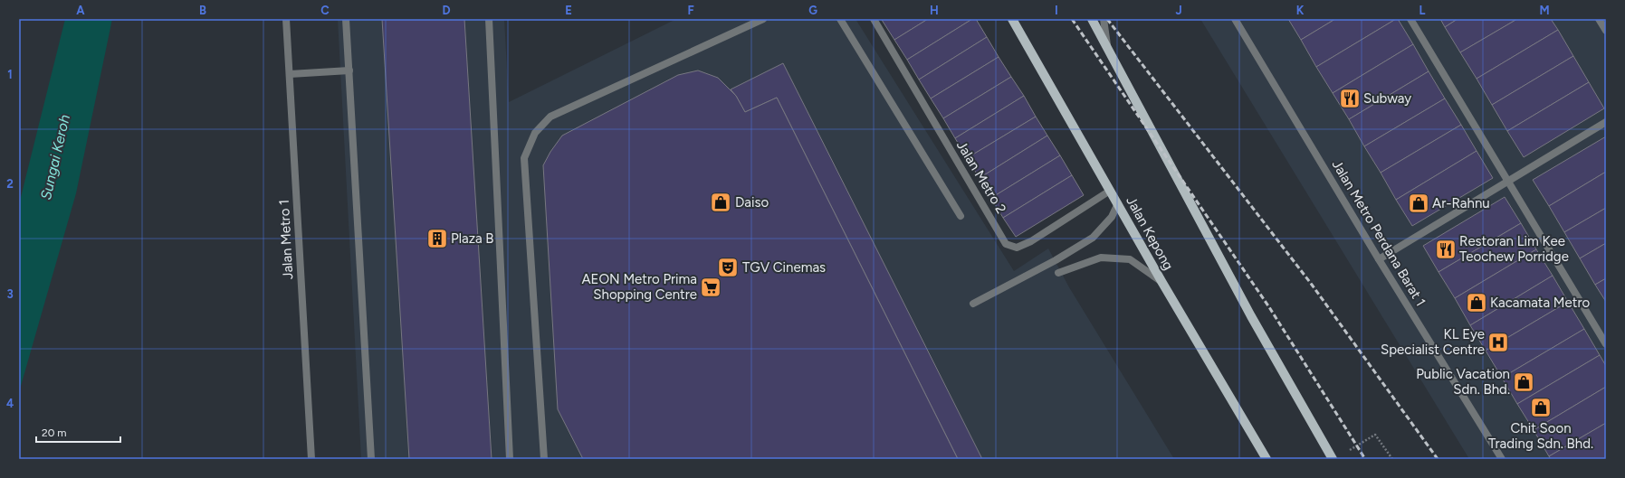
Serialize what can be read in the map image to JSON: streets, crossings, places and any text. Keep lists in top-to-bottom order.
{
  "streets": {
    "main road": ["Jalan Kepong"],
    "street": ["Jalan Metro 2", "Jalan Metro Perdana Barat 1", "Jalan Metro 1"]
  },
  "crossings": [
    ["Jalan Metro 2", "Jalan Kepong"]
  ],
  "water": ["Sungai Keroh"],
  "places": {
    "restaurant": ["Subway", "Restoran Lim Kee Teochew Porridge"],
    "shop": [
      "Daiso",
      "Ar-Rahnu",
      "Kacamata Metro",
      "Public Vacation Sdn. Bhd.",
      "Chit Soon Trading Sdn. Bhd."
    ],
    "building": ["Plaza B"],
    "theatre": ["TGV Cinemas"],
    "supermarket": ["AEON Metro Prima Shopping Centre"],
    "hospital": ["KL Eye Specialist Centre"]
  },
  "scale_bar": "20 m",
  "grid": {
    "columns": [
      "A",
      "B",
      "C",
      "D",
      "E",
      "F",
      "G",
      "H",
      "I",
      "J",
      "K",
      "L",
      "M"
    ],
    "rows": [
      "1",
      "2",
      "3",
      "4"
    ]
  }
}
